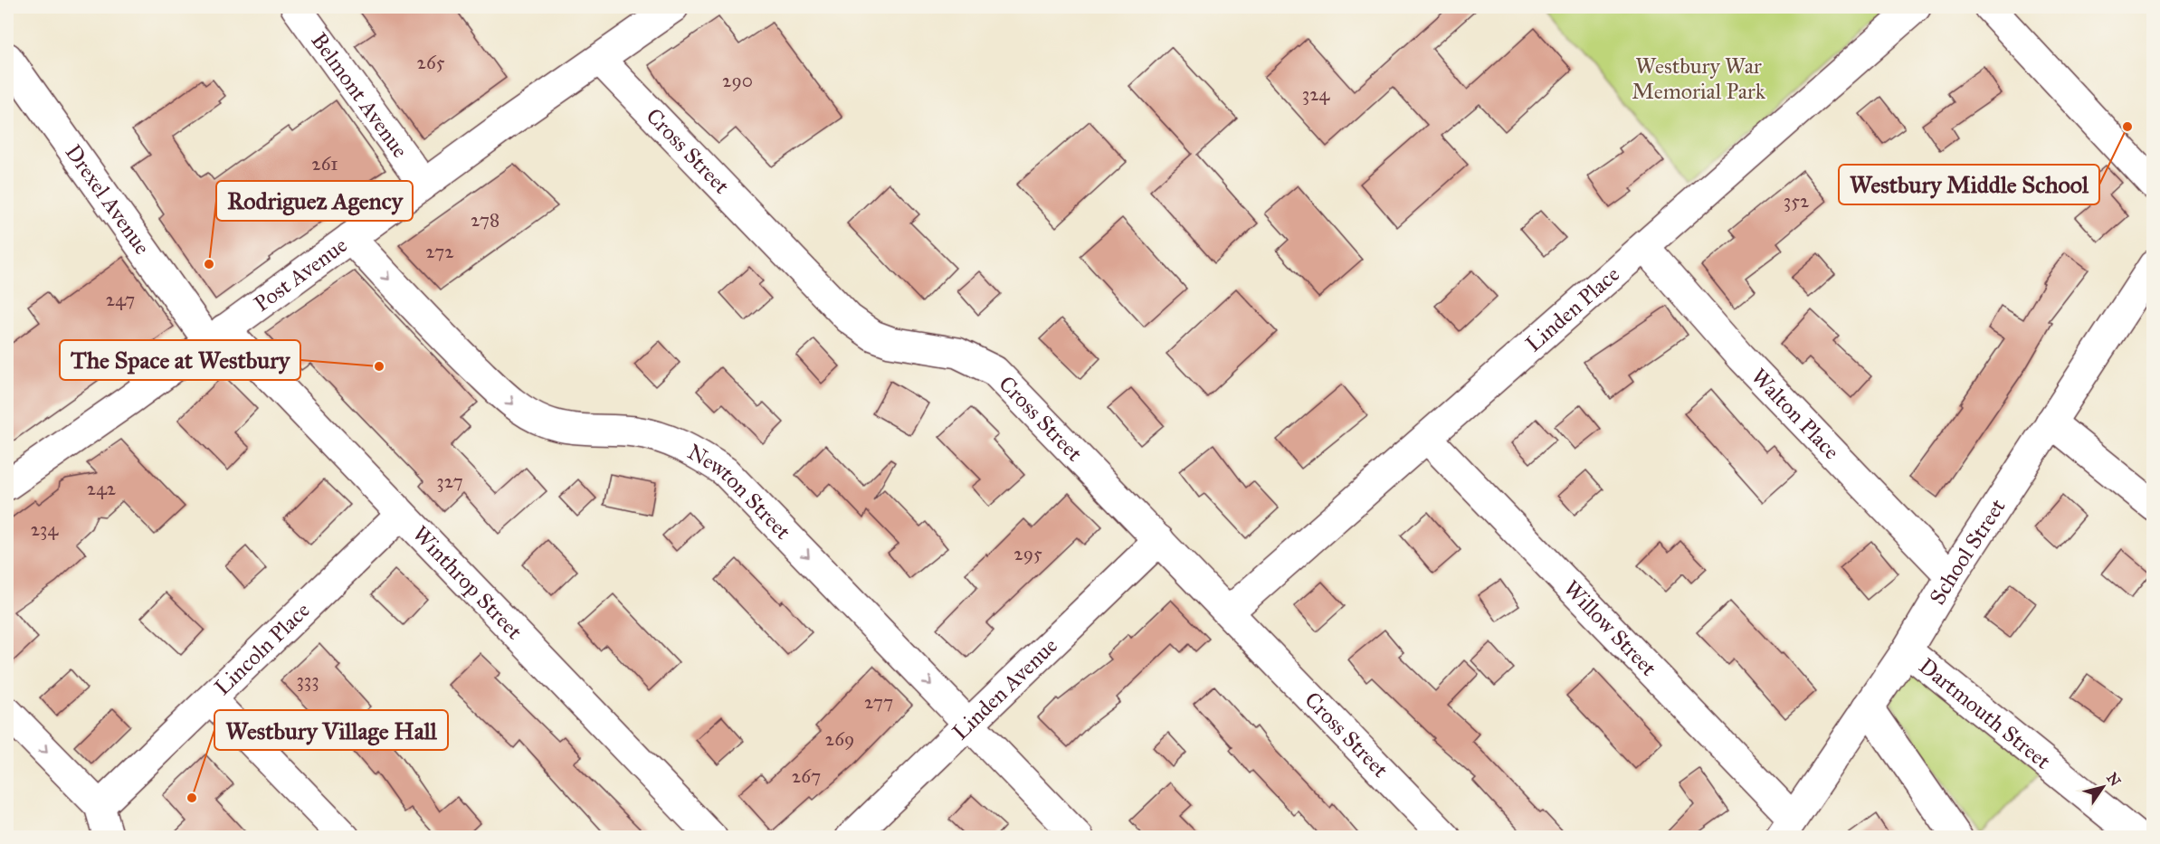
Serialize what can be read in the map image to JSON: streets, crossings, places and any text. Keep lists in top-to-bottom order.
{
  "streets": {
    "street": [
      "Belmont Avenue",
      "Cross Street",
      "Drexel Avenue",
      "Post Avenue",
      "Linden Place",
      "Walton Place",
      "Newton Street",
      "School Street",
      "Winthrop Street",
      "Willow Street",
      "Lincoln Place",
      "Linden Avenue",
      "Dartmouth Street"
    ]
  },
  "crossings": [
    ["Belmont Avenue", "Post Avenue"],
    ["Cross Street", "Post Avenue"],
    ["Cross Street", "Linden Place"],
    ["Cross Street", "Linden Avenue"],
    ["Drexel Avenue", "Post Avenue"],
    ["Drexel Avenue", "Winthrop Street"],
    ["Post Avenue", "Newton Street"],
    ["Post Avenue", "Winthrop Street"],
    ["Linden Place", "Walton Place"],
    ["Linden Place", "Willow Street"],
    ["Walton Place", "School Street"],
    ["Newton Street", "Linden Avenue"],
    ["School Street", "Willow Street"],
    ["School Street", "Dartmouth Street"],
    ["Winthrop Street", "Lincoln Place"]
  ],
  "one_way": ["Newton Street"],
  "parks": ["Westbury War Memorial Park"],
  "places": [
    "Westbury Middle School",
    "Rodriguez Agency",
    "The Space at Westbury",
    "Westbury Village Hall"
  ],
  "house_numbers": [
    "265",
    "290",
    "324",
    "261",
    "352",
    "278",
    "272",
    "247",
    "327",
    "242",
    "234",
    "295",
    "333",
    "277",
    "269",
    "267"
  ],
  "north": "top right"
}
